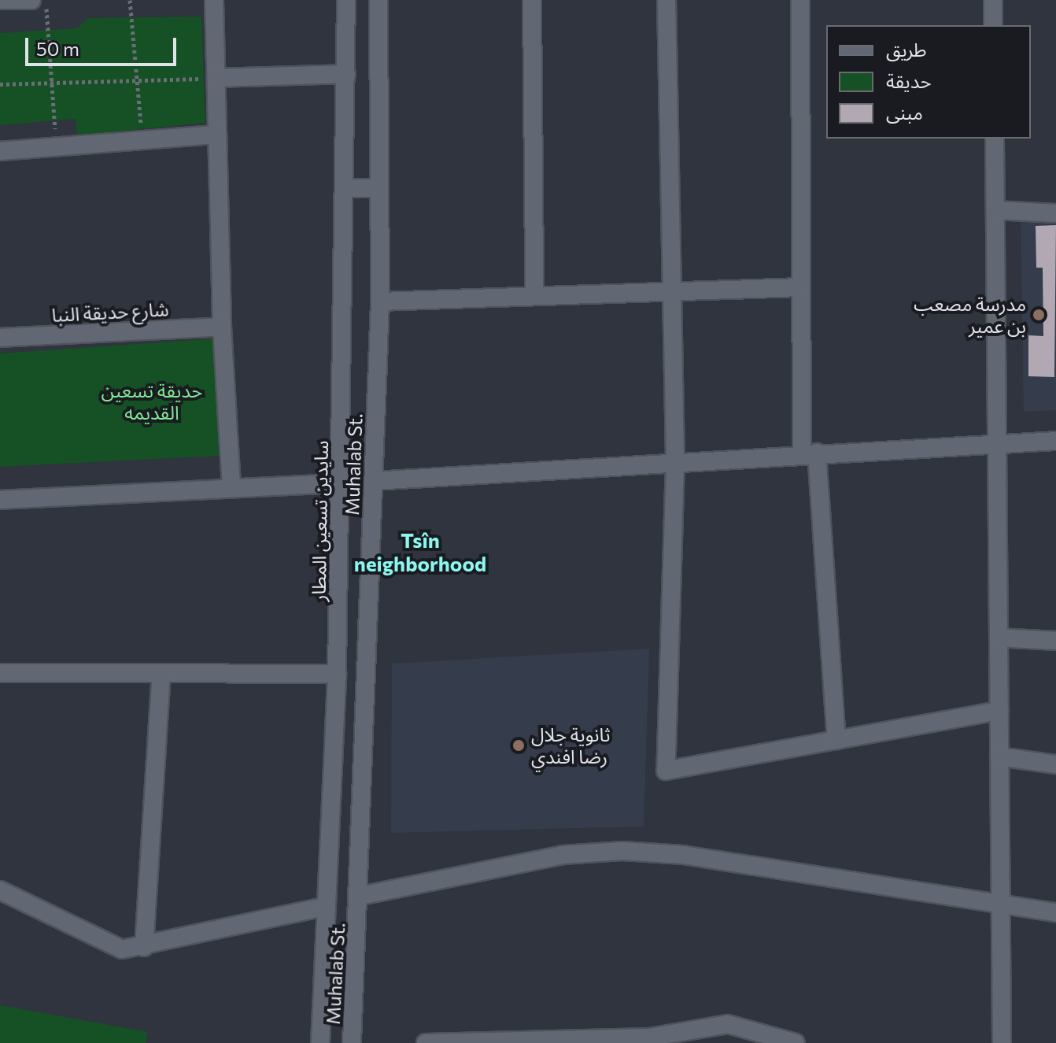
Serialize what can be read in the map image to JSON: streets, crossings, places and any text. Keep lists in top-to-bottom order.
{
  "streets": {
    "street": ["شارع حديقة النبا", "Muhalab St.", "سايدين تسعين المطار"]
  },
  "districts": ["Tsîn neighborhood"],
  "parks": ["حديقة تسعين القديمه"],
  "places": ["مدرسة مصعب بن عمير", "ثانوية جلال رضا افندي"],
  "legend": ["طريق", "حديقة", "مبنى"],
  "scale_bar": "50 m"
}
